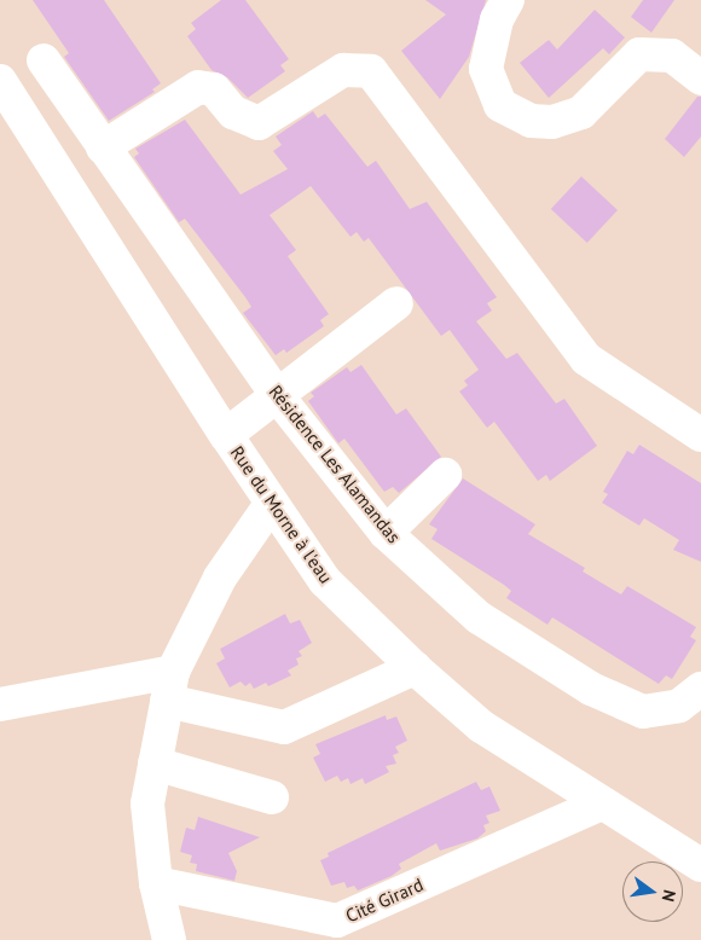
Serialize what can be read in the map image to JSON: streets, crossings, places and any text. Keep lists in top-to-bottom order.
{
  "streets": {
    "street": ["Résidence Les Alamandas", "Rue du Morne à l'eau", "Cité Girard"]
  },
  "crossings": [
    ["Rue du Morne à l'eau", "Cité Girard"]
  ],
  "north": "right"
}
